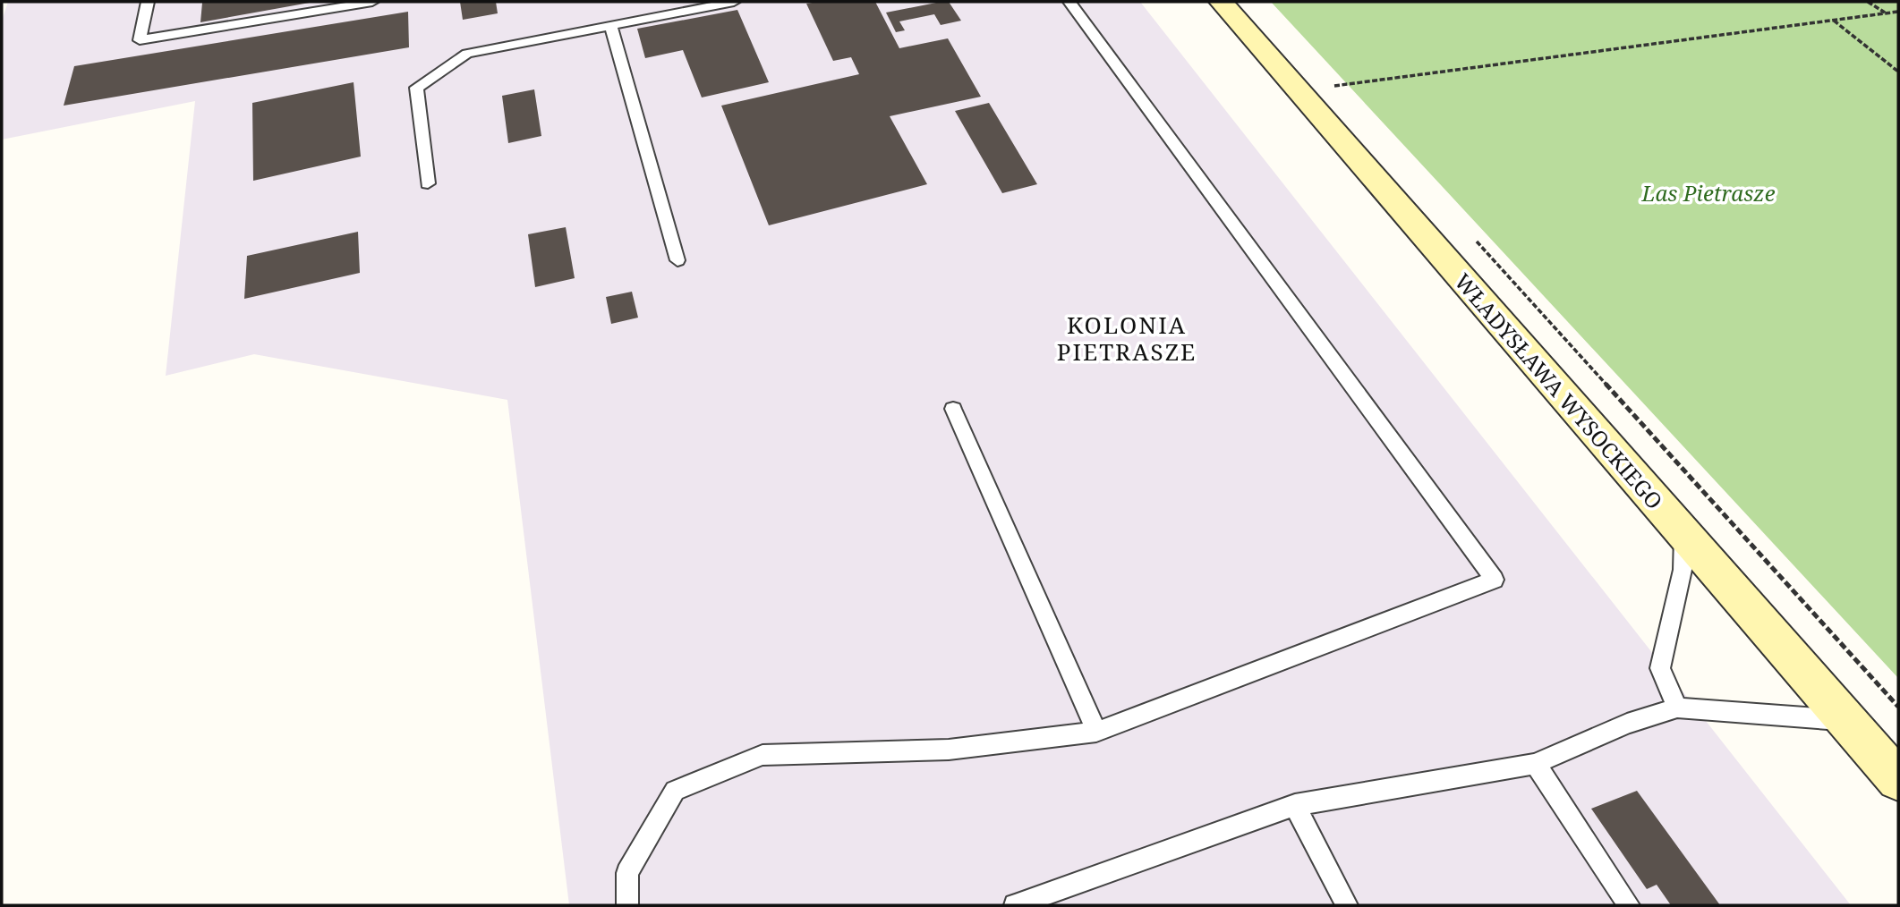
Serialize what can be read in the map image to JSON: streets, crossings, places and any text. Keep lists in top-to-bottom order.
{
  "streets": {
    "main road": ["WŁADYSŁAWA WYSOCKIEGO"]
  },
  "districts": ["KOLONIA PIETRASZE"],
  "parks": ["Las Pietrasze"]
}
